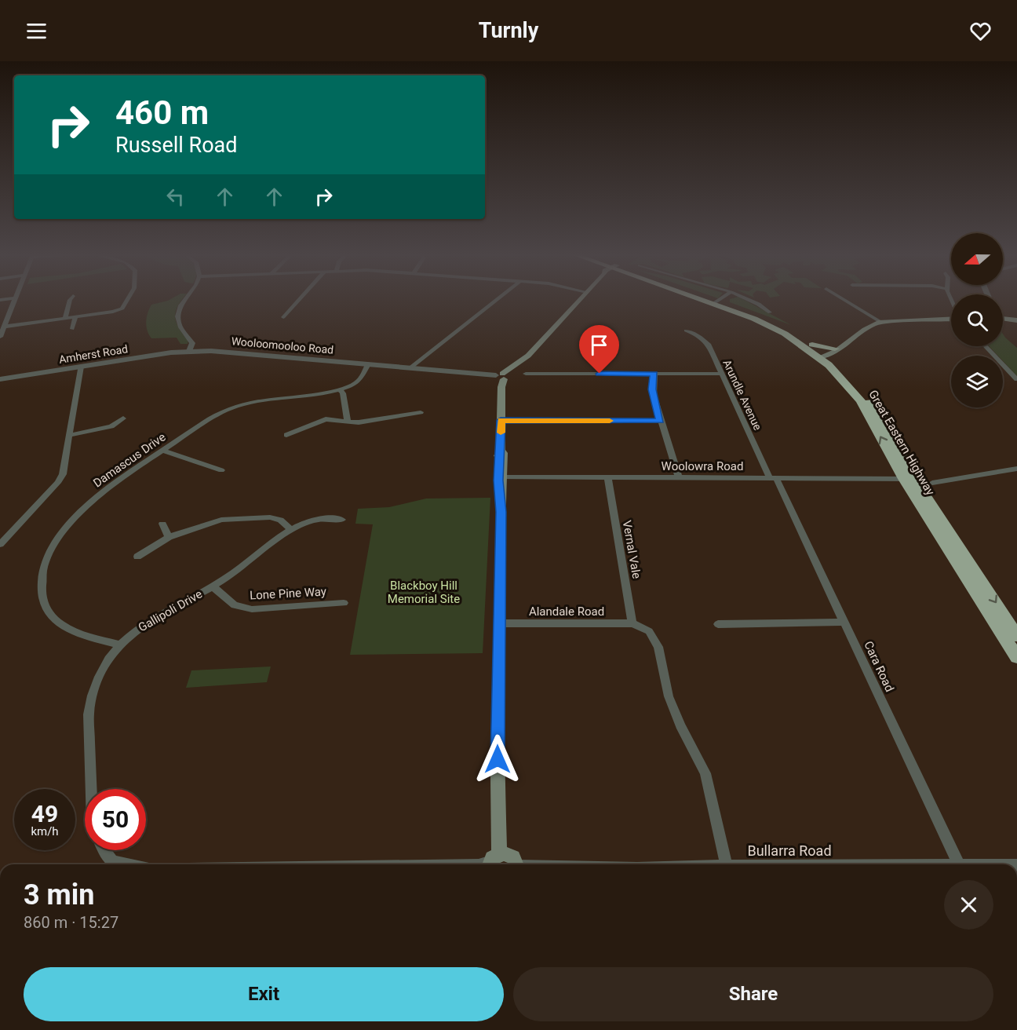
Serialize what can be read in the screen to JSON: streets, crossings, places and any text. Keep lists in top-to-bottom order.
{
  "streets": {
    "highway": ["Great Eastern Highway"],
    "street": [
      "Wooloomooloo Road",
      "Amherst Road",
      "Arundle Avenue",
      "Damascus Drive",
      "Woolowra Road",
      "Vernal Vale",
      "Lone Pine Way",
      "Gallipoli Drive",
      "Alandale Road",
      "Cara Road",
      "Bullarra Road"
    ]
  },
  "crossings": [
    ["Wooloomooloo Road", "Amherst Road"],
    ["Wooloomooloo Road", "Damascus Drive"],
    ["Arundle Avenue", "Woolowra Road"],
    ["Arundle Avenue", "Cara Road"],
    ["Great Eastern Highway", "Woolowra Road"],
    ["Damascus Drive", "Gallipoli Drive"],
    ["Woolowra Road", "Vernal Vale"],
    ["Woolowra Road", "Cara Road"],
    ["Vernal Vale", "Alandale Road"],
    ["Lone Pine Way", "Gallipoli Drive"]
  ],
  "parks": ["Blackboy Hill Memorial Site"],
  "north": "left",
  "page": {
    "header": "Turnly",
    "turn": ["460 m", "Russell Road"],
    "speed": "49 km/h",
    "limit": "50",
    "heading": ["3 min", "860 m · 15:27"],
    "buttons": ["Exit", "Share"]
  }
}
